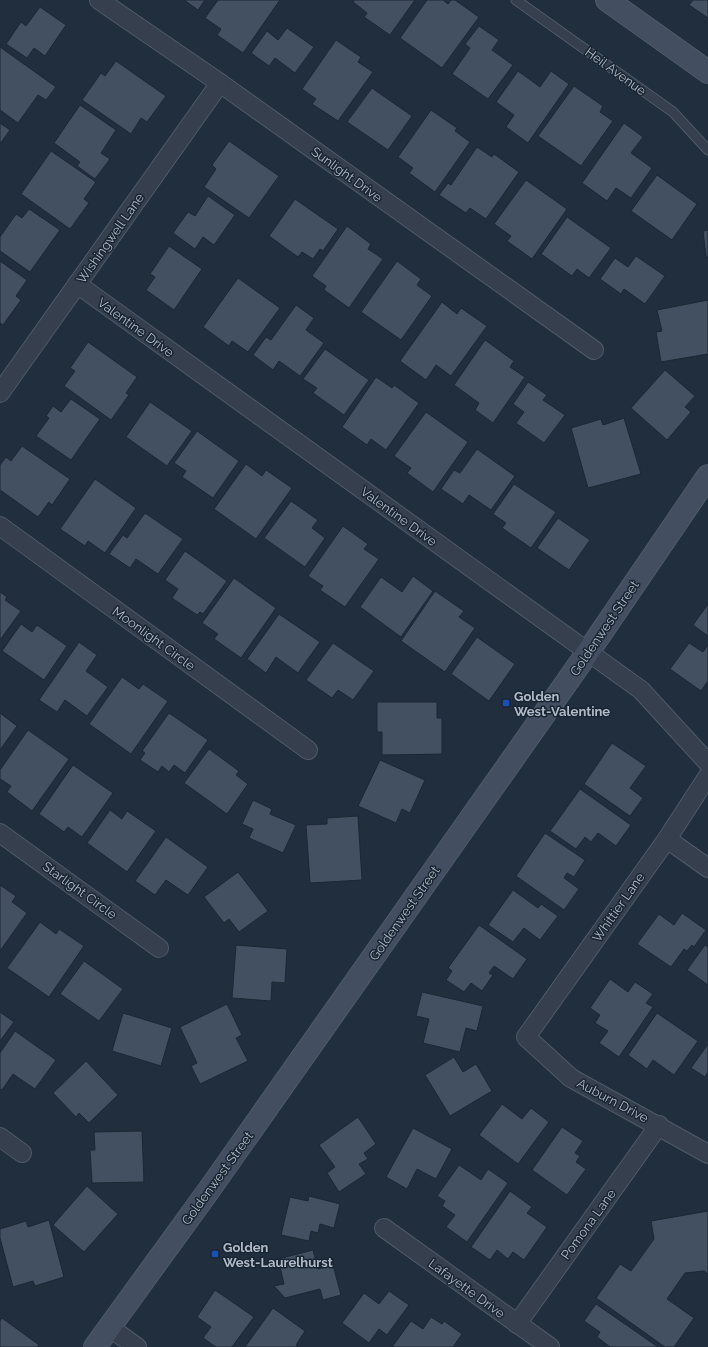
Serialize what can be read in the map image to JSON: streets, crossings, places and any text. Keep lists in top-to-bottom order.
{
  "streets": {
    "main road": ["Goldenwest Street"],
    "street": [
      "Sunlight Drive",
      "Wishingwell Lane",
      "Valentine Drive",
      "Moonlight Circle",
      "Starlight Circle",
      "Whittier Lane",
      "Auburn Drive",
      "Pomona Lane",
      "Lafayette Drive"
    ],
    "lane": ["Heil Avenue"]
  },
  "crossings": [
    ["Sunlight Drive", "Wishingwell Lane"],
    ["Wishingwell Lane", "Valentine Drive"],
    ["Valentine Drive", "Goldenwest Street"],
    ["Whittier Lane", "Auburn Drive"],
    ["Auburn Drive", "Pomona Lane"],
    ["Pomona Lane", "Lafayette Drive"]
  ],
  "places": {
    "transit": ["Golden West-Valentine", "Golden West-Laurelhurst"]
  }
}
